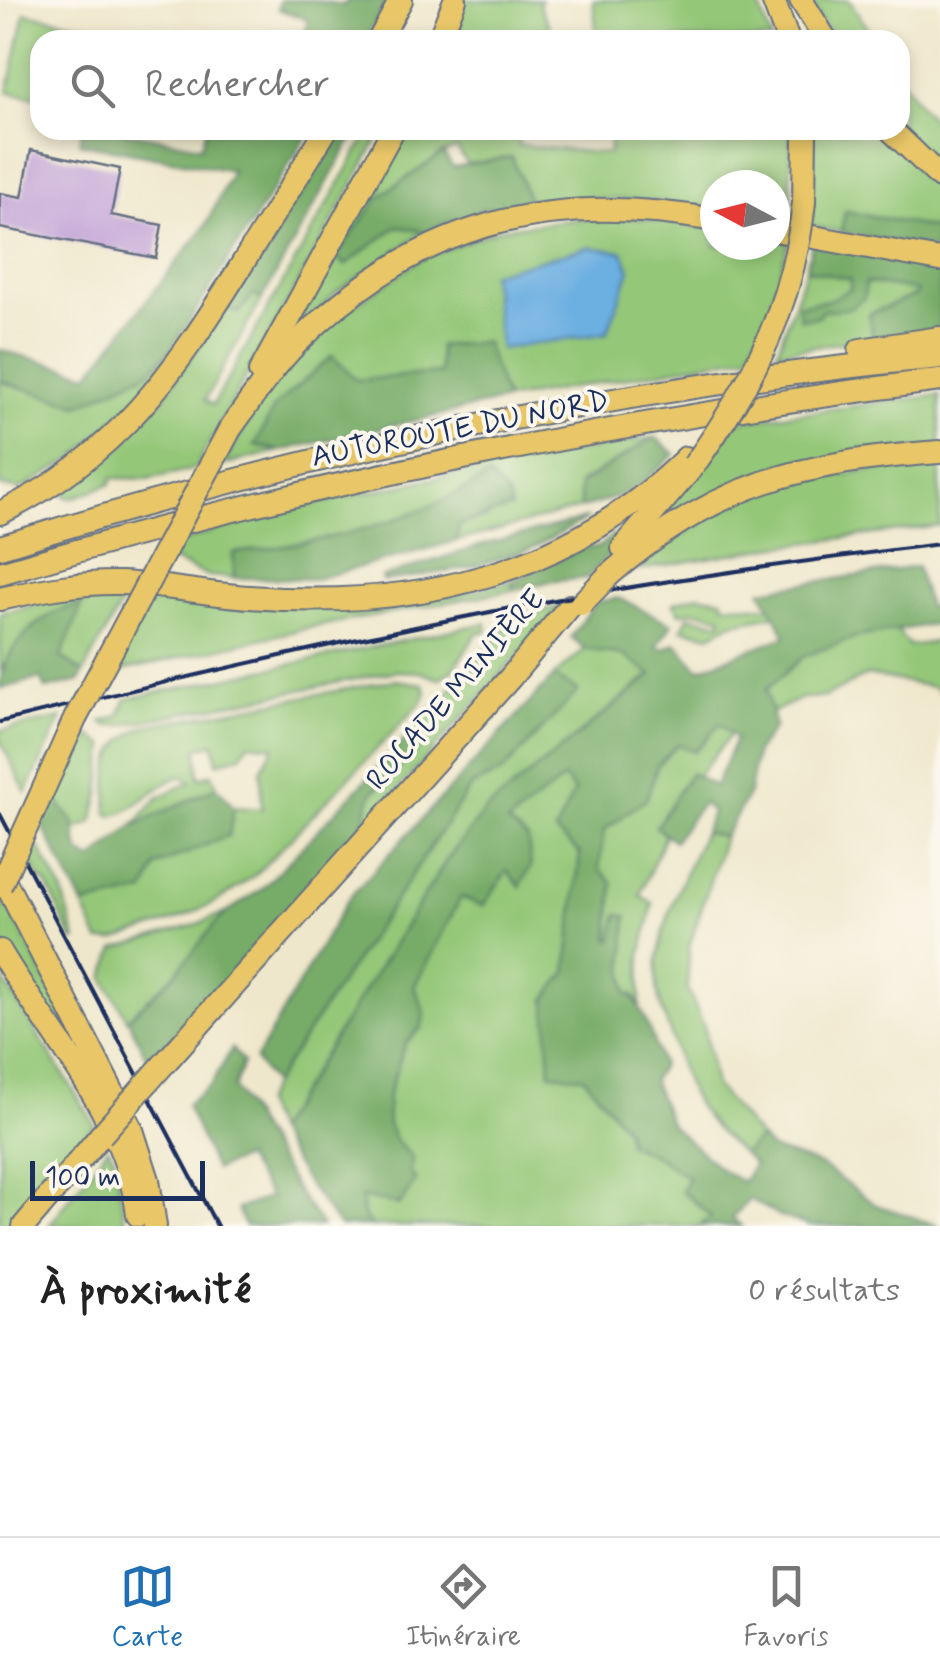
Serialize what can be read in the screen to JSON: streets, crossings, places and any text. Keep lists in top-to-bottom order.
{
  "streets": {
    "highway": ["AUTOROUTE DU NORD", "ROCADE MINIÈRE"]
  },
  "scale_bar": "100 m",
  "north": "left",
  "page": {
    "search": "Rechercher",
    "scale": "100 m",
    "heading": ["À proximité", "0 résultats"],
    "nav": ["Carte", "Itinéraire", "Favoris"]
  }
}
